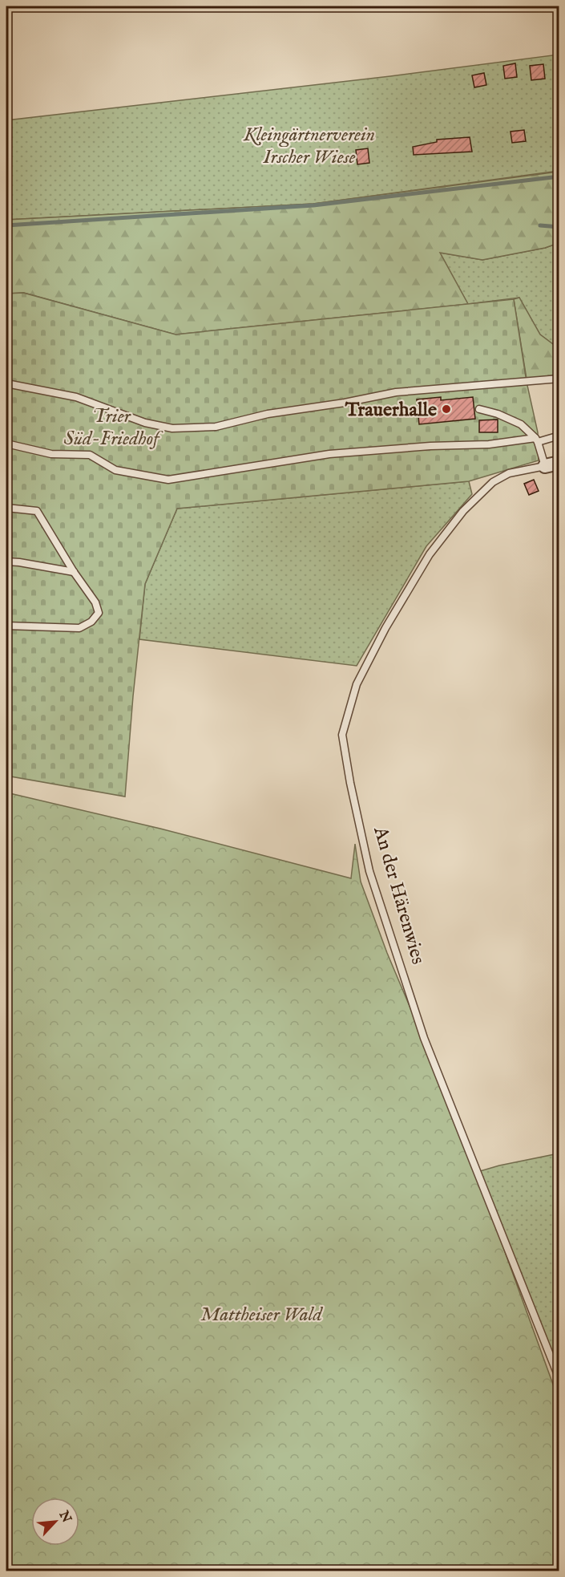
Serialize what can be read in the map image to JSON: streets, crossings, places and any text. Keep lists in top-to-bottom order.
{
  "streets": {
    "street": ["An der Härenwies"]
  },
  "parks": ["Kleingärtnerverein Irscher Wiese", "Trier Süd-Friedhof", "Mattheiser Wald"],
  "places": ["Trauerhalle"],
  "north": "top right"
}
